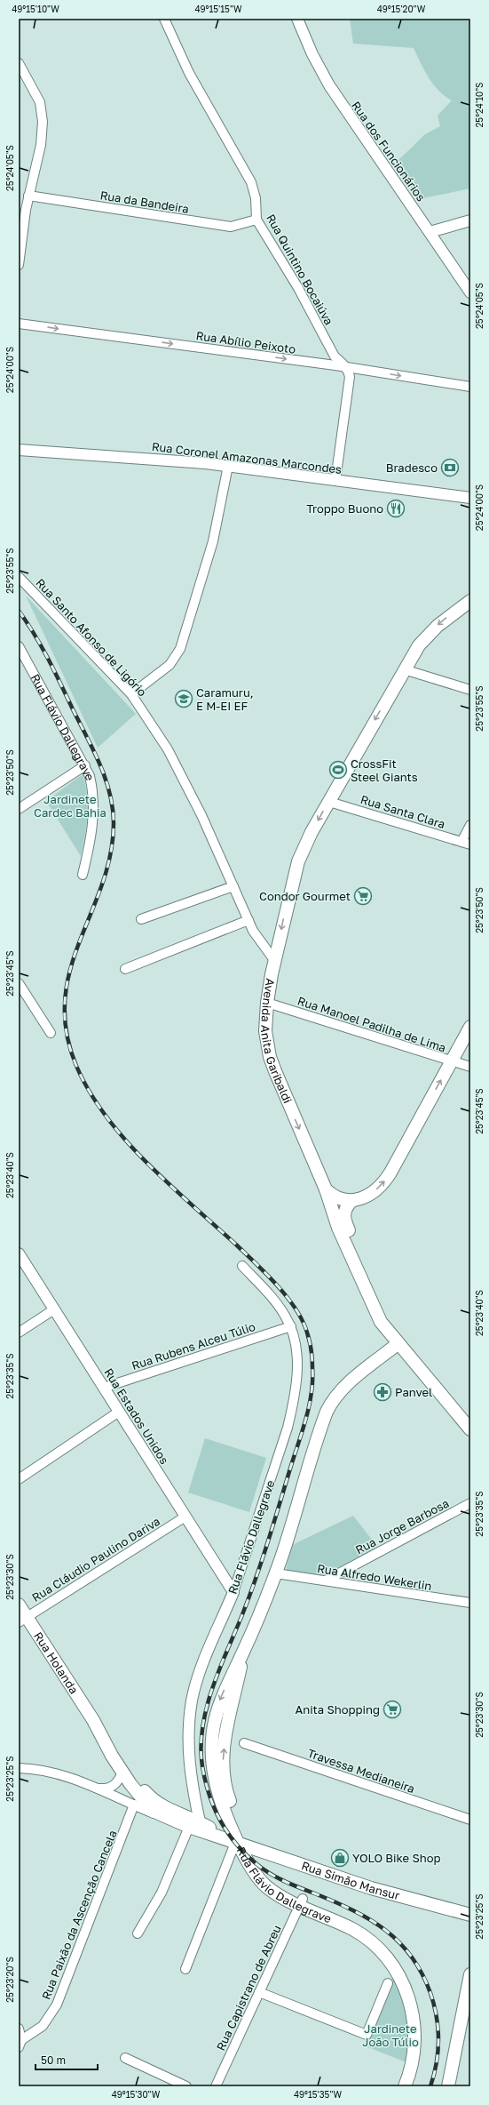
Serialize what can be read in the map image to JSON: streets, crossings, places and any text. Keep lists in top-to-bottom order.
{
  "streets": {
    "main road": [
      "Rua Flávio Dallegrave",
      "Avenida Anita Garibaldi",
      "Rua Holanda",
      "Rua Simão Mansur"
    ],
    "street": [
      "Rua dos Funcionários",
      "Rua da Bandeira",
      "Rua Quintino Bocaiúva",
      "Rua Abílio Peixoto",
      "Rua Coronel Amazonas Marcondes",
      "Rua Santo Afonso de Ligório",
      "Rua Santa Clara",
      "Rua Manoel Padilha de Lima",
      "Rua Rubens Alceu Túlio",
      "Rua Estados Unidos",
      "Rua Jorge Barbosa",
      "Rua Cláudio Paulino Dariva",
      "Rua Alfredo Wekerlin",
      "Travessa Medianeira",
      "Rua Paixão da Ascenção Cancela",
      "Rua Capistrano de Abreu"
    ]
  },
  "crossings": [
    ["Rua da Bandeira", "Rua Quintino Bocaiúva"],
    ["Rua Quintino Bocaiúva", "Rua Abílio Peixoto"],
    ["Rua Santo Afonso de Ligório", "Avenida Anita Garibaldi"],
    ["Rua Flávio Dallegrave", "Avenida Anita Garibaldi"],
    ["Rua Flávio Dallegrave", "Rua Rubens Alceu Túlio"],
    ["Rua Flávio Dallegrave", "Rua Estados Unidos"],
    ["Rua Flávio Dallegrave", "Rua Alfredo Wekerlin"],
    ["Rua Flávio Dallegrave", "Rua Simão Mansur"],
    ["Rua Flávio Dallegrave", "Rua Capistrano de Abreu"],
    ["Rua Santa Clara", "Avenida Anita Garibaldi"],
    ["Rua Manoel Padilha de Lima", "Avenida Anita Garibaldi"],
    ["Rua Rubens Alceu Túlio", "Rua Estados Unidos"],
    ["Rua Estados Unidos", "Rua Cláudio Paulino Dariva"],
    ["Rua Jorge Barbosa", "Rua Alfredo Wekerlin"],
    ["Rua Cláudio Paulino Dariva", "Rua Holanda"],
    ["Rua Holanda", "Rua Simão Mansur"],
    ["Rua Simão Mansur", "Rua Paixão da Ascenção Cancela"]
  ],
  "one_way": ["Rua Abílio Peixoto", "Avenida Anita Garibaldi"],
  "parks": ["Jardinete Cardec Bahia", "Jardinete João Túlio"],
  "places": {
    "bank": ["Bradesco"],
    "restaurant": ["Troppo Buono"],
    "school or university": ["Caramuru, E M-EI EF"],
    "sports": ["CrossFit Steel Giants"],
    "supermarket": ["Condor Gourmet", "Anita Shopping"],
    "pharmacy": ["Panvel"],
    "shop": ["YOLO Bike Shop"]
  },
  "scale_bar": "50 m",
  "coordinates": [
    "49°15'10\"W",
    "49°15'15\"W",
    "49°15'20\"W",
    "25°24'10\"S",
    "25°24'05\"S",
    "25°24'00\"S",
    "25°23'55\"S",
    "25°23'50\"S",
    "25°23'45\"S",
    "25°23'40\"S",
    "25°23'35\"S",
    "25°23'30\"S",
    "25°23'25\"S",
    "25°23'20\"S",
    "49°15'30\"W",
    "49°15'35\"W"
  ]
}
